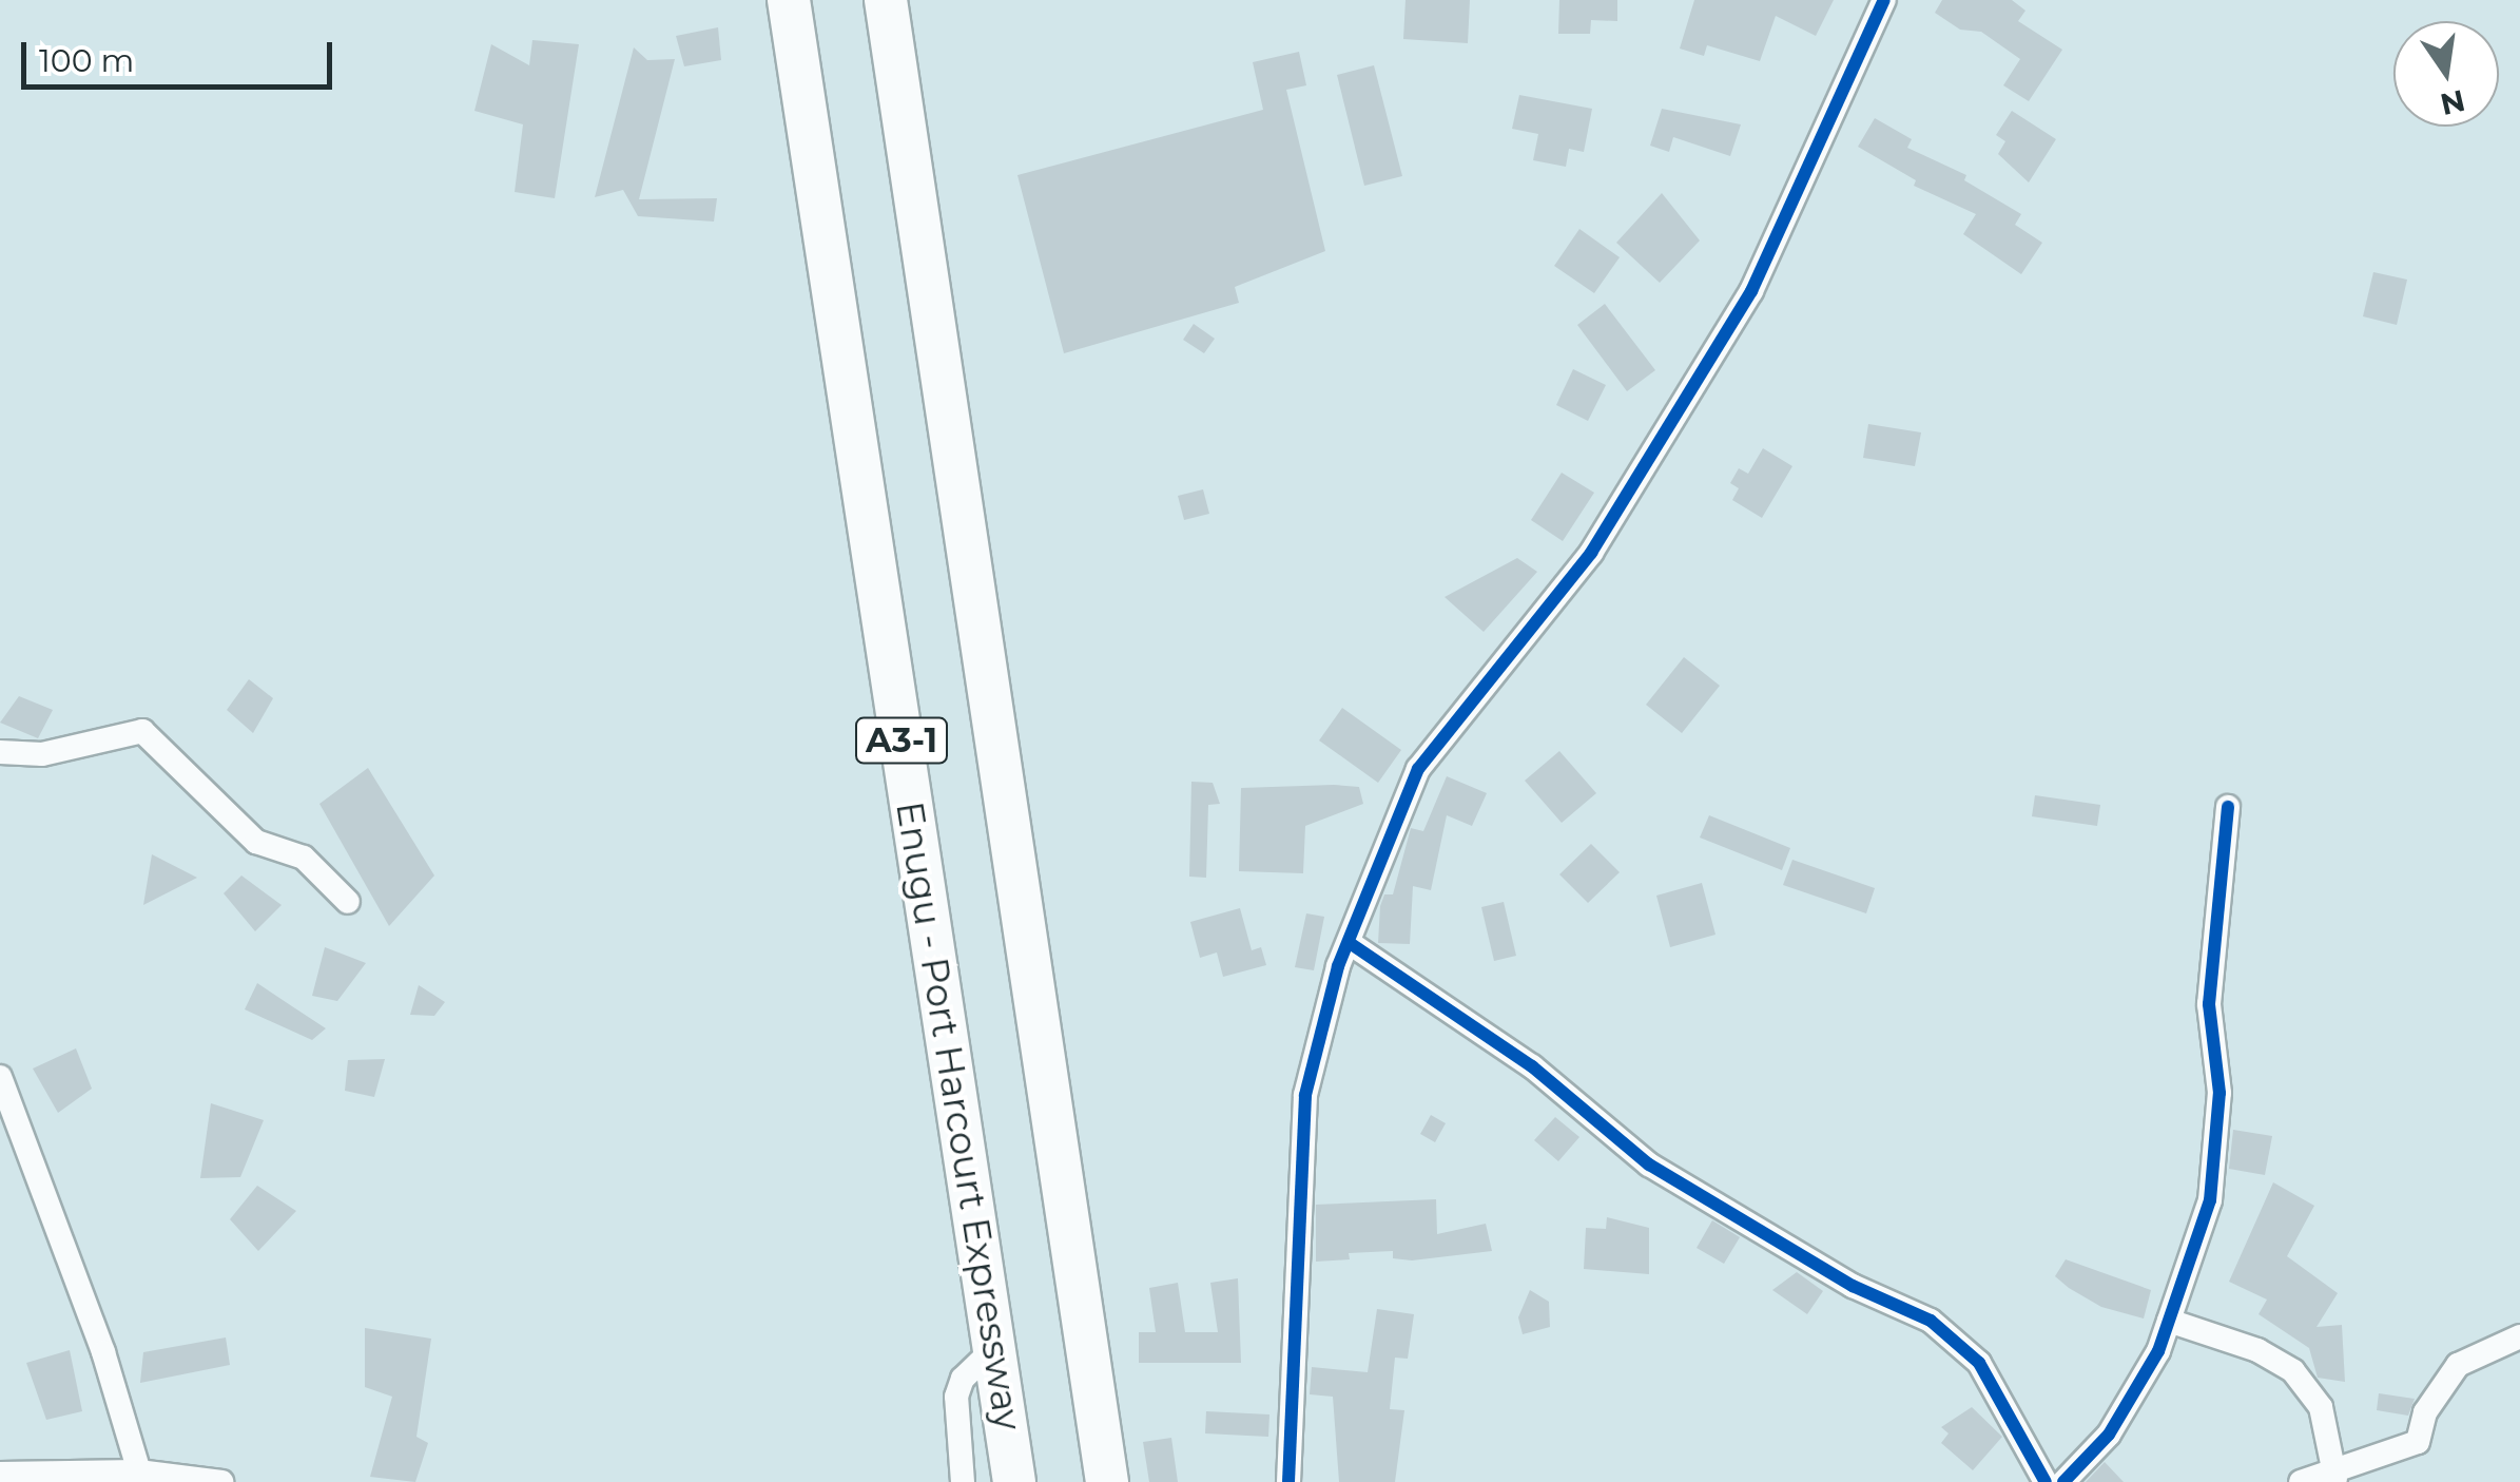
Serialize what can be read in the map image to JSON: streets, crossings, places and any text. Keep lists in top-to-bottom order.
{
  "streets": {
    "highway": ["A3-1", "Enugu - Port Harcourt Expressway"]
  },
  "scale_bar": "100 m",
  "north": "bottom"
}
